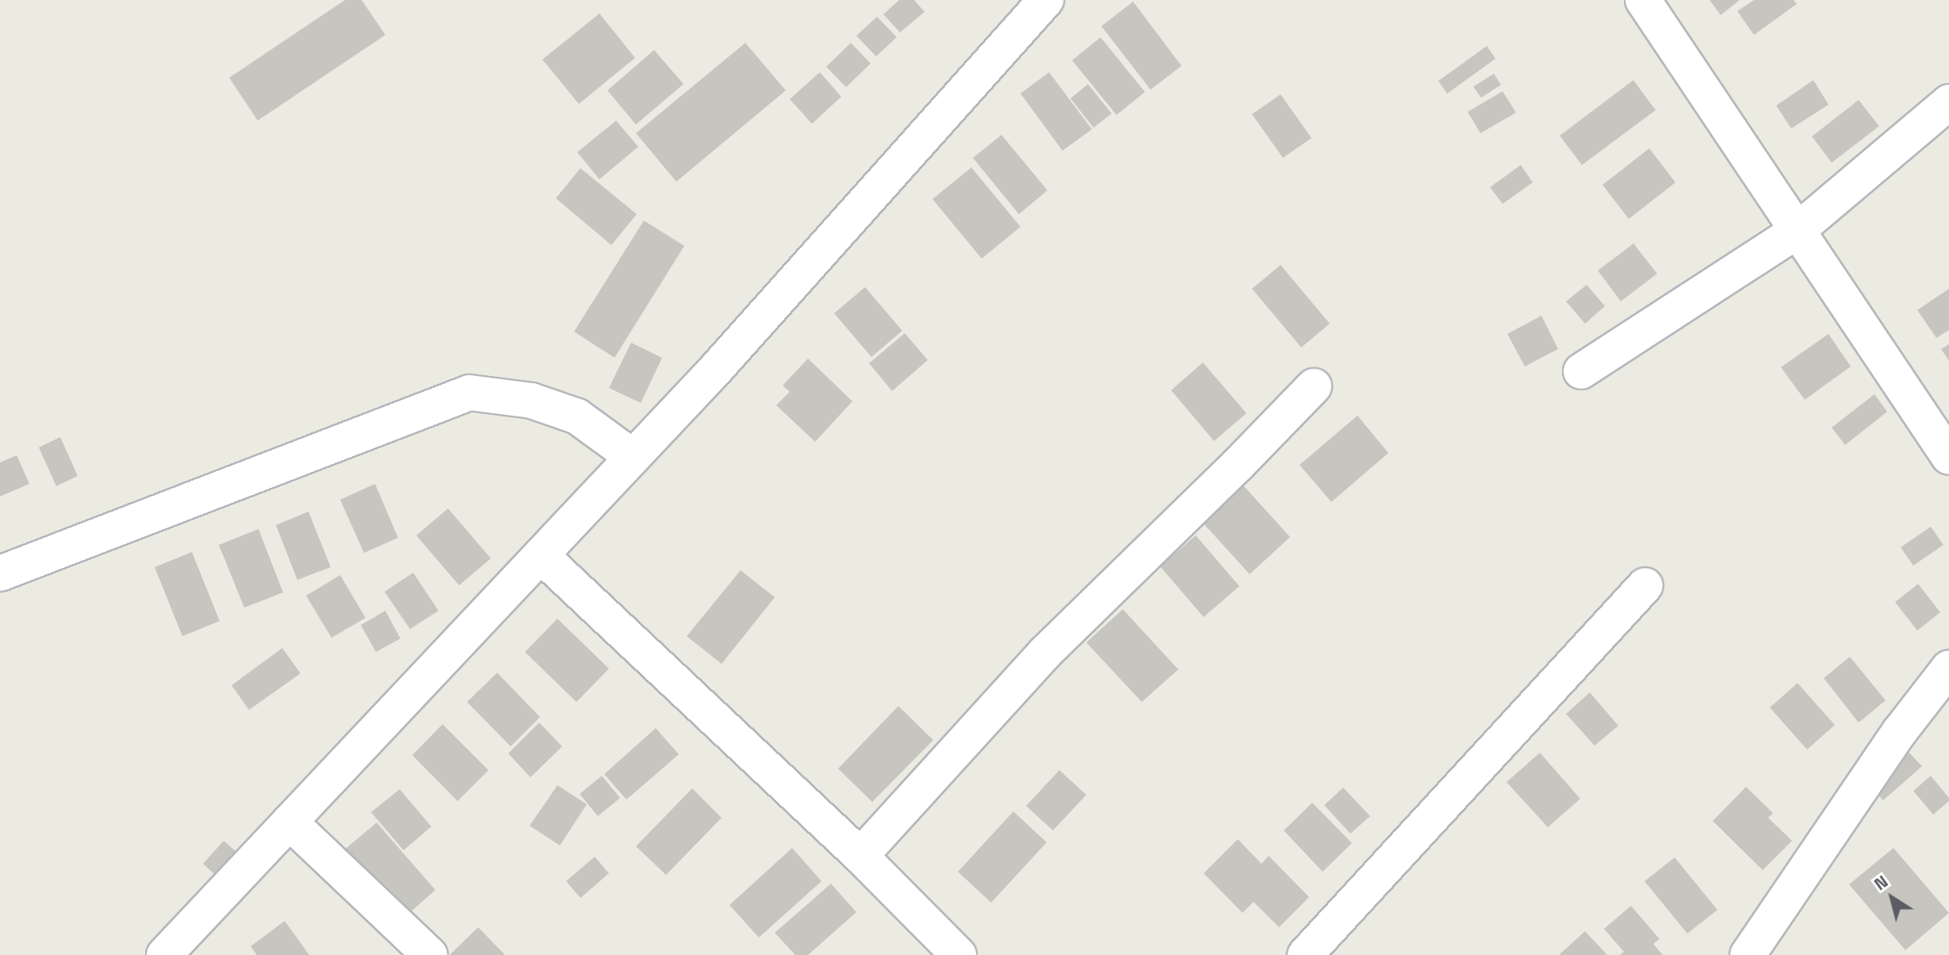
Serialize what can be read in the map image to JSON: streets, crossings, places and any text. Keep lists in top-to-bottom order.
{
  "north": "top left"
}
